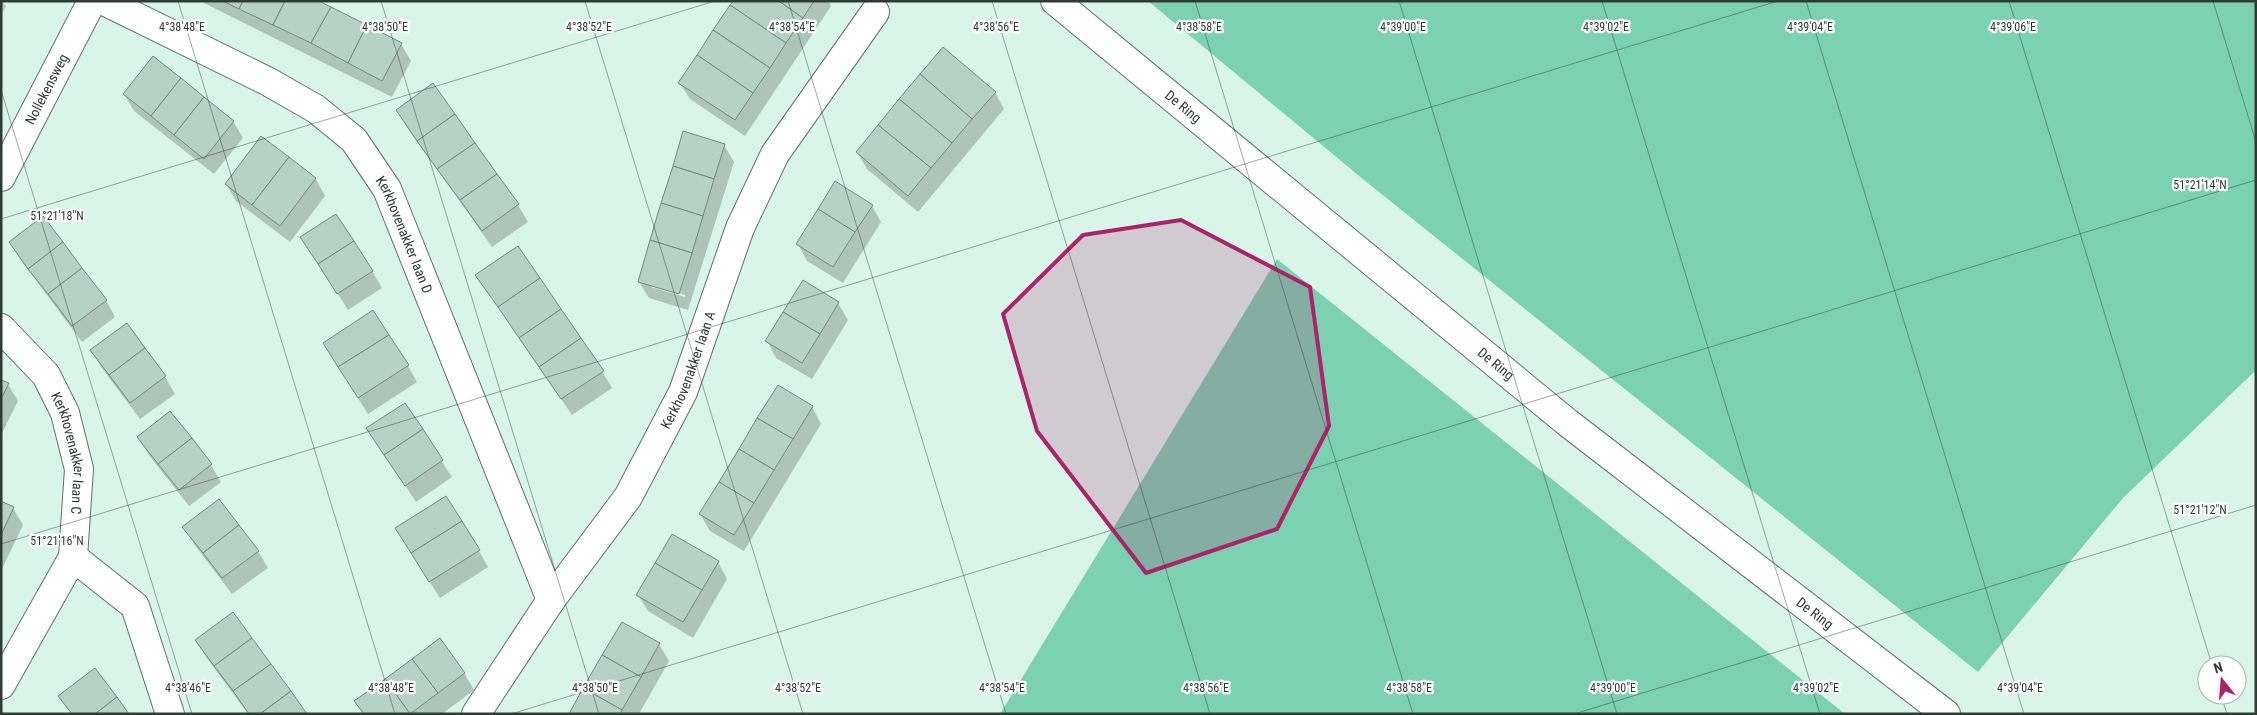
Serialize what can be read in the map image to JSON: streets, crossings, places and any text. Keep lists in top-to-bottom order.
{
  "streets": {
    "street": [
      "Nollekensweg",
      "De Ring",
      "Kerkhovenakker laan D",
      "Kerkhovenakker laan A",
      "Kerkhovenakker laan C"
    ]
  },
  "crossings": [
    ["Kerkhovenakker laan D", "Kerkhovenakker laan A"]
  ],
  "north": "top",
  "coordinates": [
    "4°38'48\"E",
    "4°38'50\"E",
    "4°38'52\"E",
    "4°38'54\"E",
    "4°38'56\"E",
    "4°38'58\"E",
    "4°39'00\"E",
    "4°39'02\"E",
    "4°39'04\"E",
    "4°39'06\"E",
    "51°21'14\"N",
    "51°21'18\"N",
    "51°21'12\"N",
    "51°21'16\"N",
    "4°38'46\"E"
  ]
}
